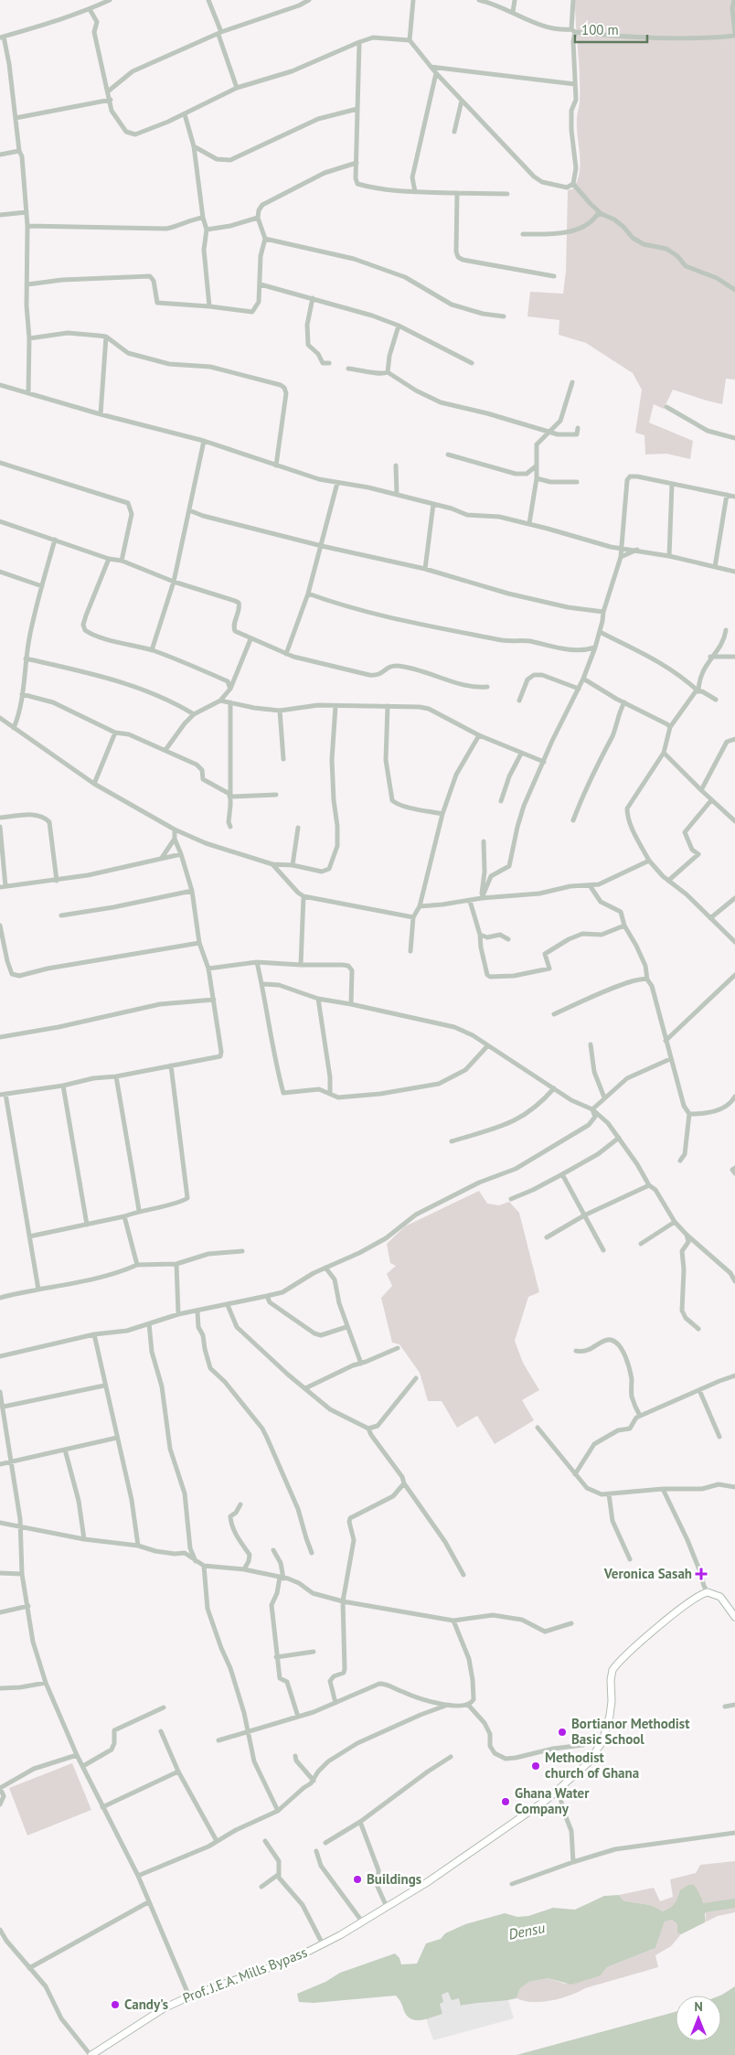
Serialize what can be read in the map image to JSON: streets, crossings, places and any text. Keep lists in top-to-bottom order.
{
  "streets": {
    "street": ["Prof. J.E.A. Mills Bypass"]
  },
  "water": ["Densu"],
  "places": {
    "health": ["Veronica Sasah"],
    "other": [
      "Bortianor Methodist Basic School",
      "Methodist church of Ghana",
      "Ghana Water Company",
      "Buildings",
      "Candy's"
    ]
  },
  "scale_bar": "100 m",
  "north": "top"
}
